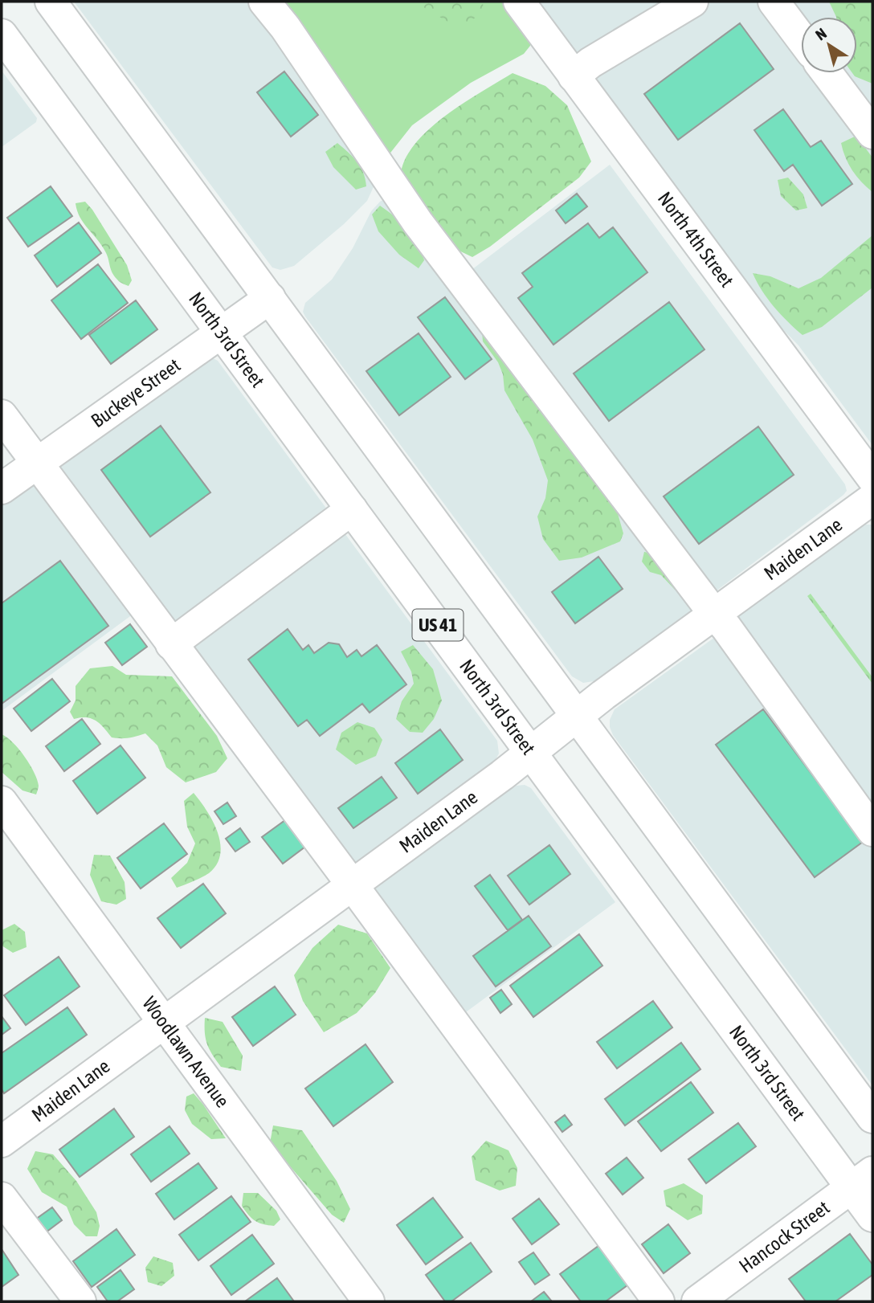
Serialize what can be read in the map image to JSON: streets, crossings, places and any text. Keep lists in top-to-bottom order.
{
  "streets": {
    "main road": [
      "North 4th Street",
      "North 3rd Street",
      "Buckeye Street",
      "Maiden Lane",
      "US 41",
      "Woodlawn Avenue",
      "Hancock Street"
    ]
  },
  "crossings": [
    ["North 3rd Street", "Buckeye Street"],
    ["North 3rd Street", "Maiden Lane"],
    ["North 3rd Street", "Hancock Street"],
    ["Buckeye Street", "US 41"],
    ["Maiden Lane", "US 41"],
    ["Maiden Lane", "Woodlawn Avenue"]
  ],
  "north": "top left"
}
